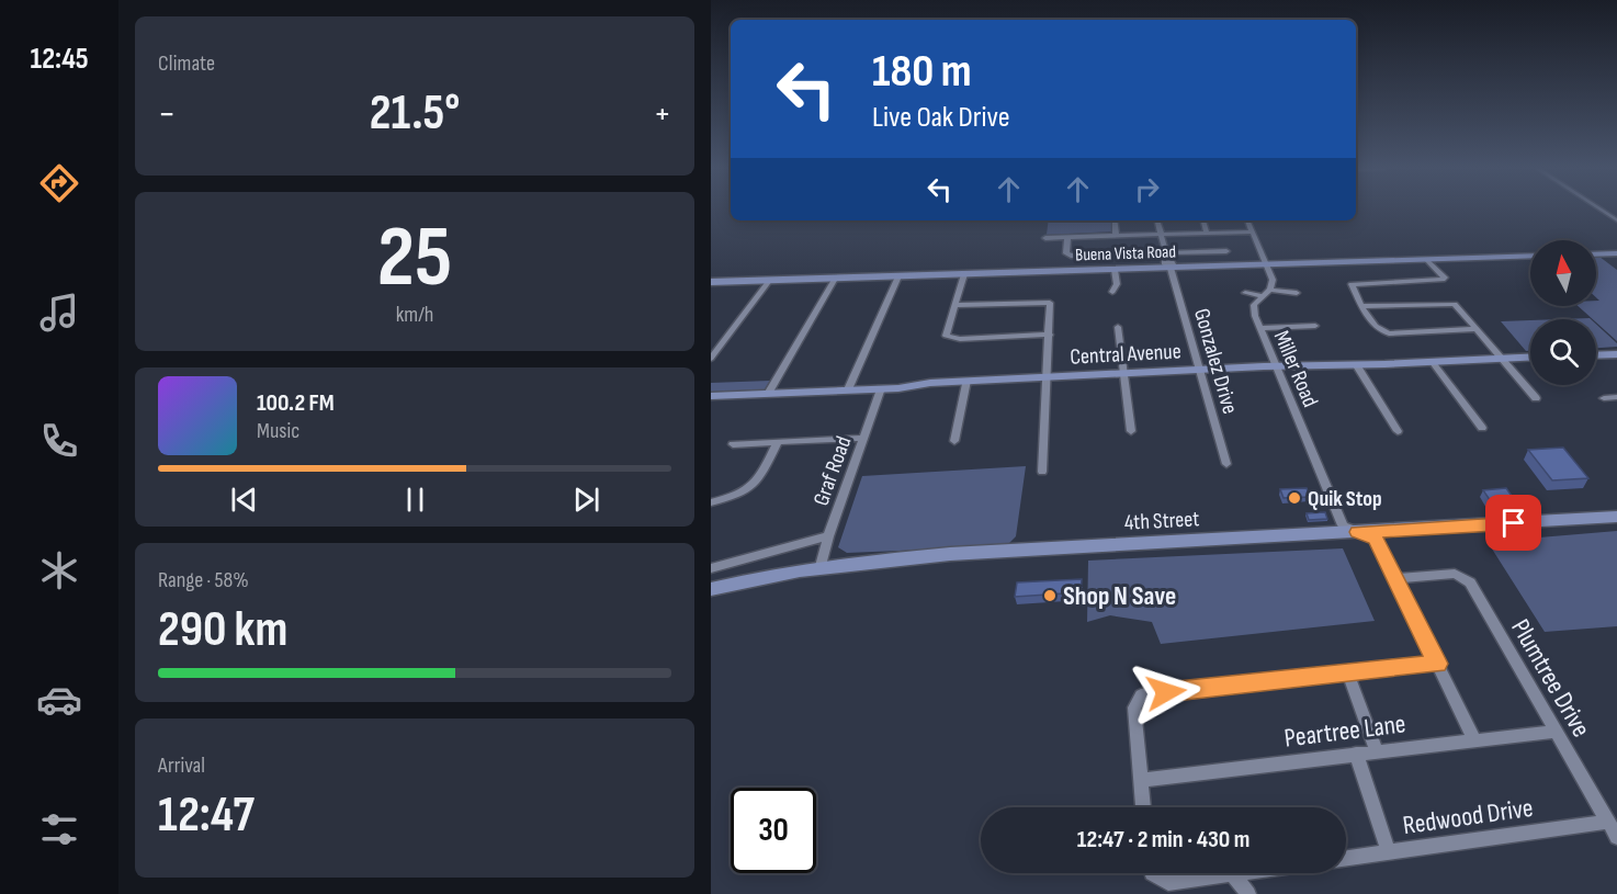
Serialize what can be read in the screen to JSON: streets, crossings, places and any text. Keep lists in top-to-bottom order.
{
  "streets": {
    "street": [
      "Buena Vista Road",
      "Central Avenue",
      "Gonzalez Drive",
      "Miller Road",
      "Graf Road",
      "4th Street",
      "Plumtree Drive",
      "Peartree Lane",
      "Redwood Drive"
    ]
  },
  "crossings": [
    ["Buena Vista Road", "Gonzalez Drive"],
    ["Central Avenue", "Gonzalez Drive"],
    ["Central Avenue", "Miller Road"],
    ["Central Avenue", "Graf Road"],
    ["Miller Road", "4th Street"],
    ["Miller Road", "Plumtree Drive"],
    ["Miller Road", "Peartree Lane"],
    ["Graf Road", "4th Street"],
    ["Plumtree Drive", "Peartree Lane"],
    ["Plumtree Drive", "Redwood Drive"]
  ],
  "places": ["Quik Stop", "Shop N Save"],
  "north": "top",
  "page": {
    "tabs": "12:45",
    "tile": [
      "Climate",
      ["25", "km/h"],
      ["Range · 58%", "290 km"],
      ["Arrival", "12:47"]
    ],
    "turn": ["180 m", "Live Oak Drive"],
    "heat": ["−", "21.5°", "+"],
    "song": ["100.2 FM", "Music"],
    "limit": "30",
    "trip": "12:47 · 2 min · 430 m"
  }
}
